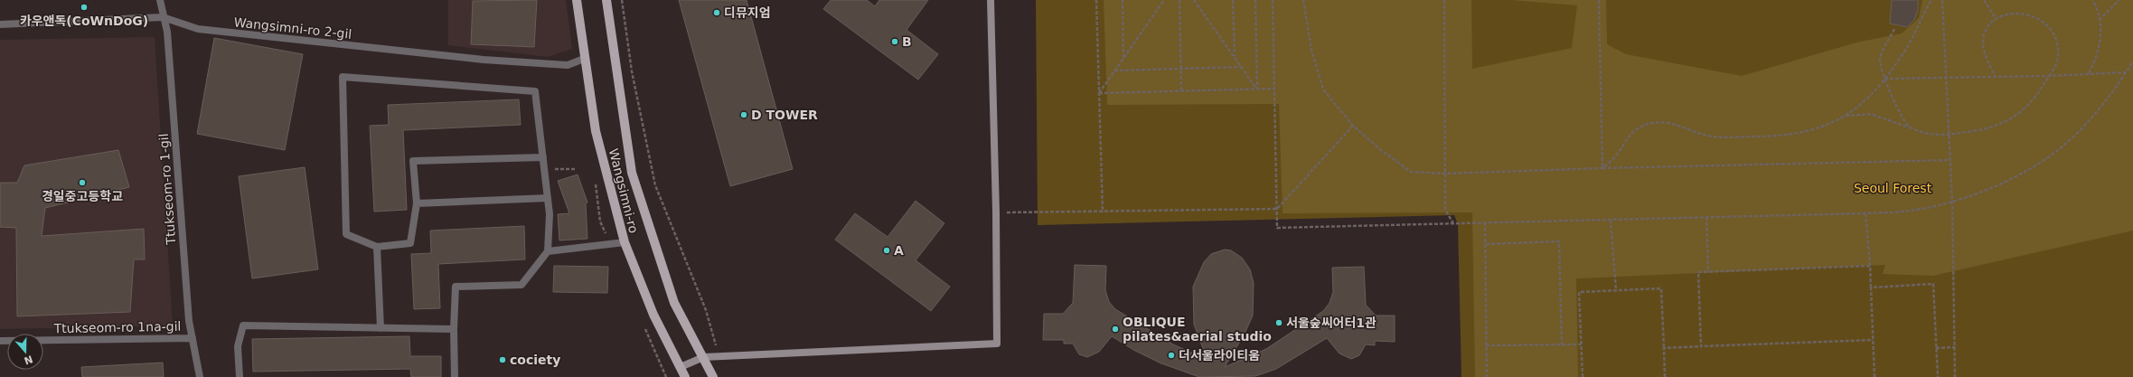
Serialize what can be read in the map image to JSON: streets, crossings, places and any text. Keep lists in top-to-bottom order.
{
  "streets": {
    "main road": ["Wangsimni-ro"],
    "street": ["Wangsimni-ro 2-gil", "Ttukseom-ro 1-gil", "Ttukseom-ro 1na-gil"]
  },
  "crossings": [
    ["Wangsimni-ro 2-gil", "Ttukseom-ro 1-gil"],
    ["Wangsimni-ro 2-gil", "Wangsimni-ro"],
    ["Ttukseom-ro 1-gil", "Ttukseom-ro 1na-gil"]
  ],
  "parks": ["Seoul Forest"],
  "places": [
    "카우앤독(CoWnDoG)",
    "디뮤지엄",
    "B",
    "D TOWER",
    "경일중고등학교",
    "A",
    "서울숲씨어터1관",
    "OBLIQUE pilates&aerial studio",
    "더서울라이티움",
    "cociety"
  ],
  "north": "bottom"
}
